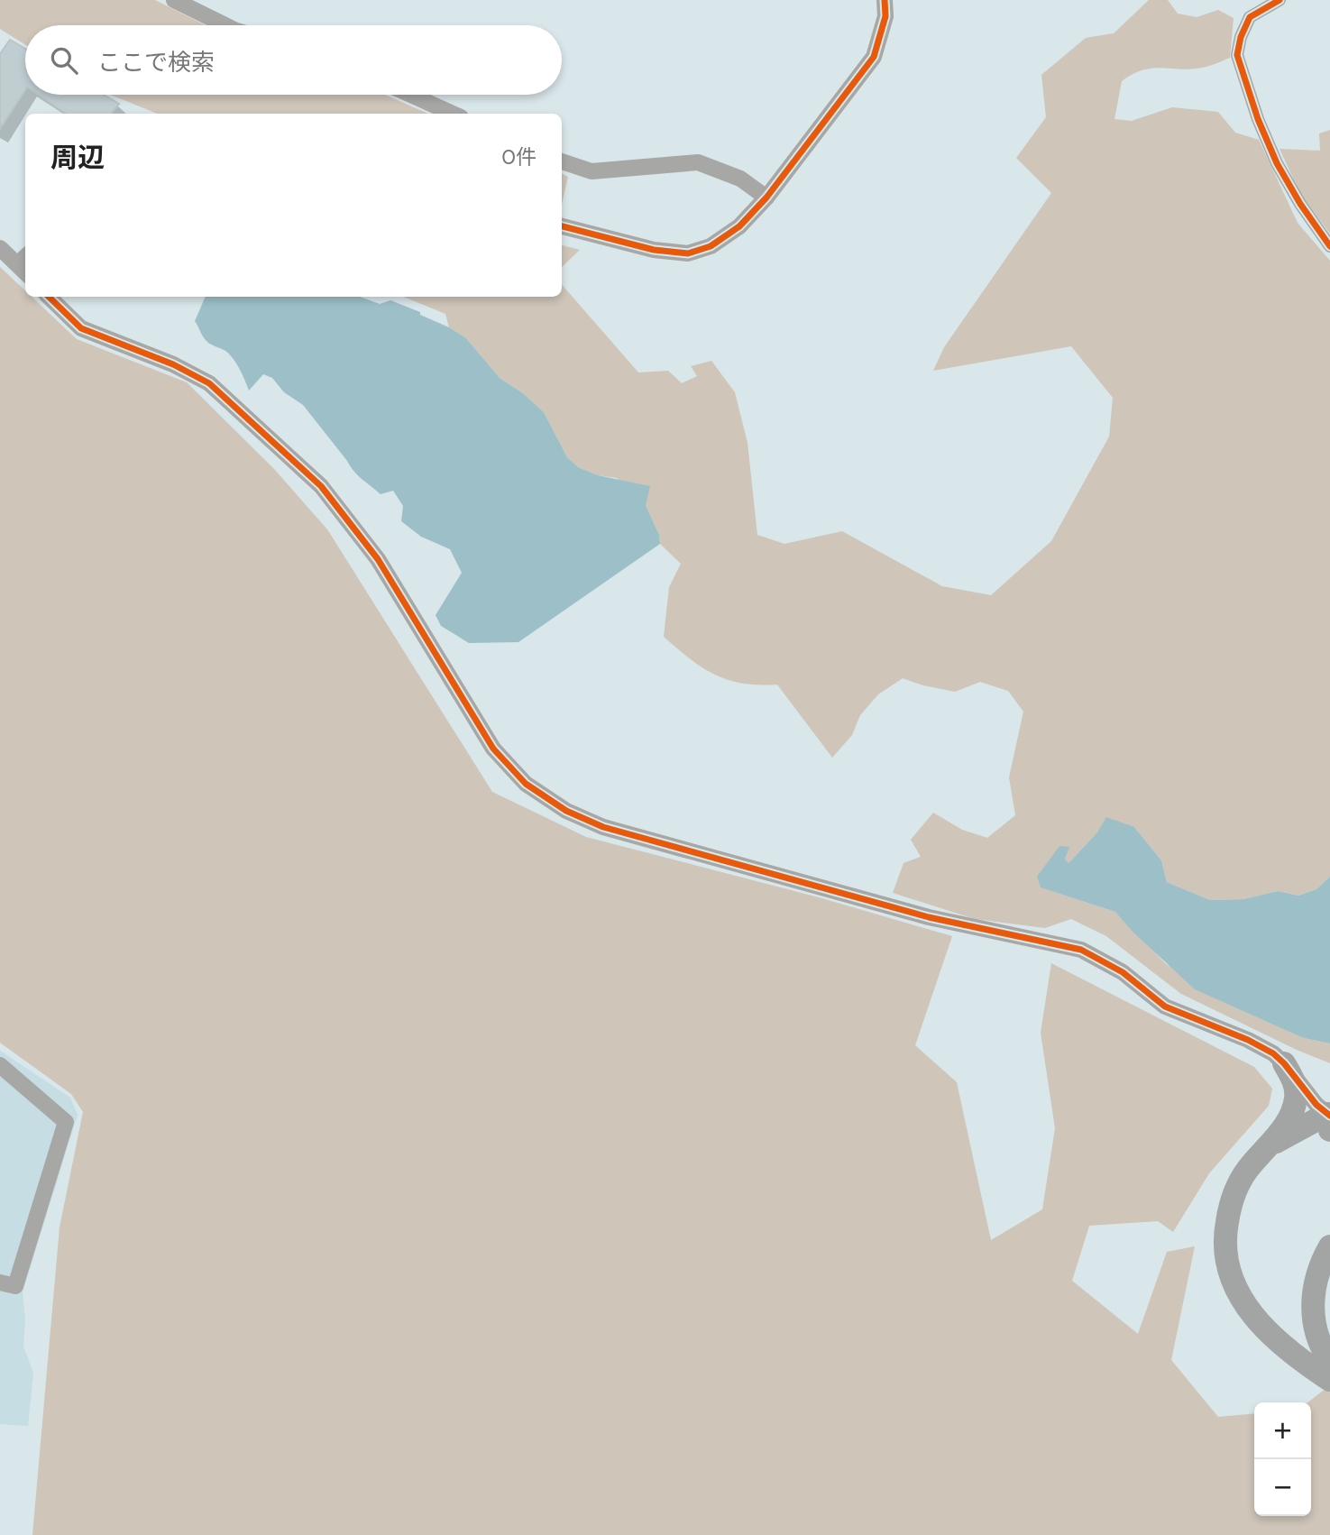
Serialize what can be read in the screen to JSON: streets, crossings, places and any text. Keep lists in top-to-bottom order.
{
  "page": {
    "search": "ここで検索",
    "heading": ["周辺", "0件"],
    "map_buttons": ["+", "−"]
  }
}
